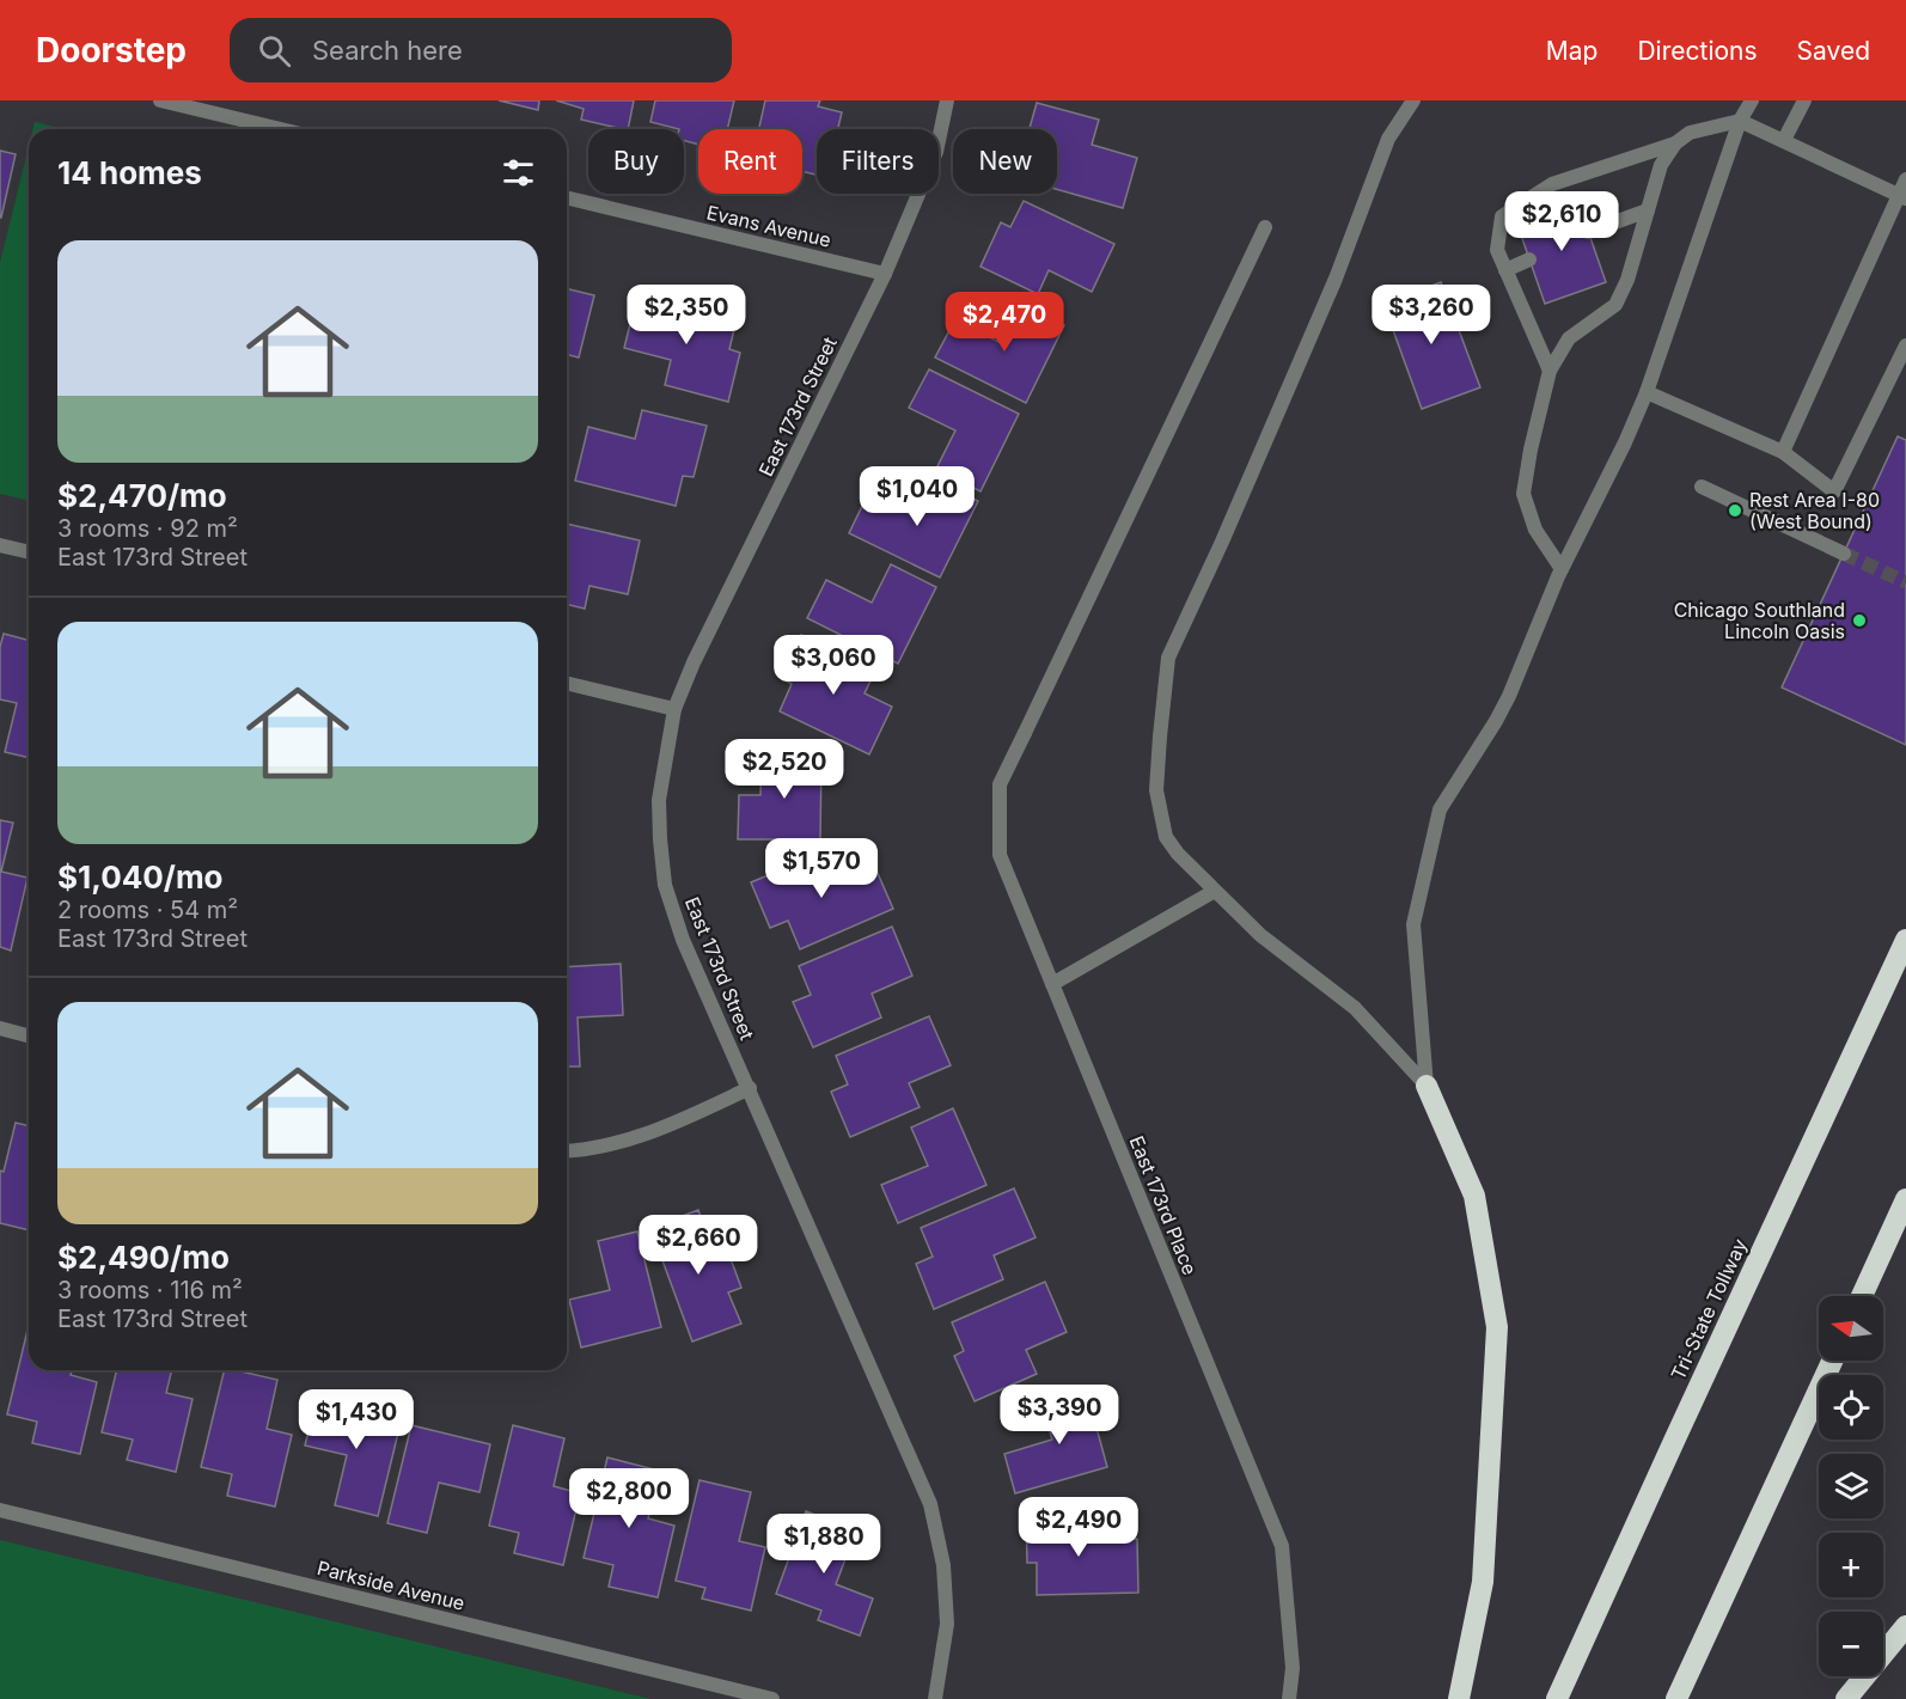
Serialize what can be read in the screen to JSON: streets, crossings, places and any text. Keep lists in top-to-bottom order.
{
  "streets": {
    "highway": ["Tri-State Tollway"],
    "street": [
      "Evans Avenue",
      "East 173rd Street",
      "East 173rd Place",
      "Parkside Avenue"
    ]
  },
  "crossings": [
    ["Evans Avenue", "East 173rd Street"]
  ],
  "places": ["Rest Area I-80 (West Bound)", "Chicago Southland Lincoln Oasis"],
  "north": "left",
  "page": {
    "header": "Doorstep",
    "search": "Search here",
    "nav": ["Map", "Directions", "Saved"],
    "chip": [
      "Buy",
      "Rent",
      "Filters",
      "New"
    ],
    "heading": "14 homes",
    "price": [
      "$2,610",
      "$2,350",
      "$3,260",
      "$2,470",
      "$1,040",
      "$3,060",
      "$2,520",
      "$1,570",
      "$2,660",
      "$3,390",
      "$1,430",
      "$2,800",
      "$2,490",
      "$1,880"
    ],
    "list": [
      {
        "name": "$2,470/mo",
        "note": "3 rooms · 92 m² · East 173rd Street"
      },
      {
        "name": "$1,040/mo",
        "note": "2 rooms · 54 m² · East 173rd Street"
      },
      {
        "name": "$2,490/mo",
        "note": "3 rooms · 116 m² · East 173rd Street"
      }
    ],
    "map_buttons": ["+", "−"]
  }
}
